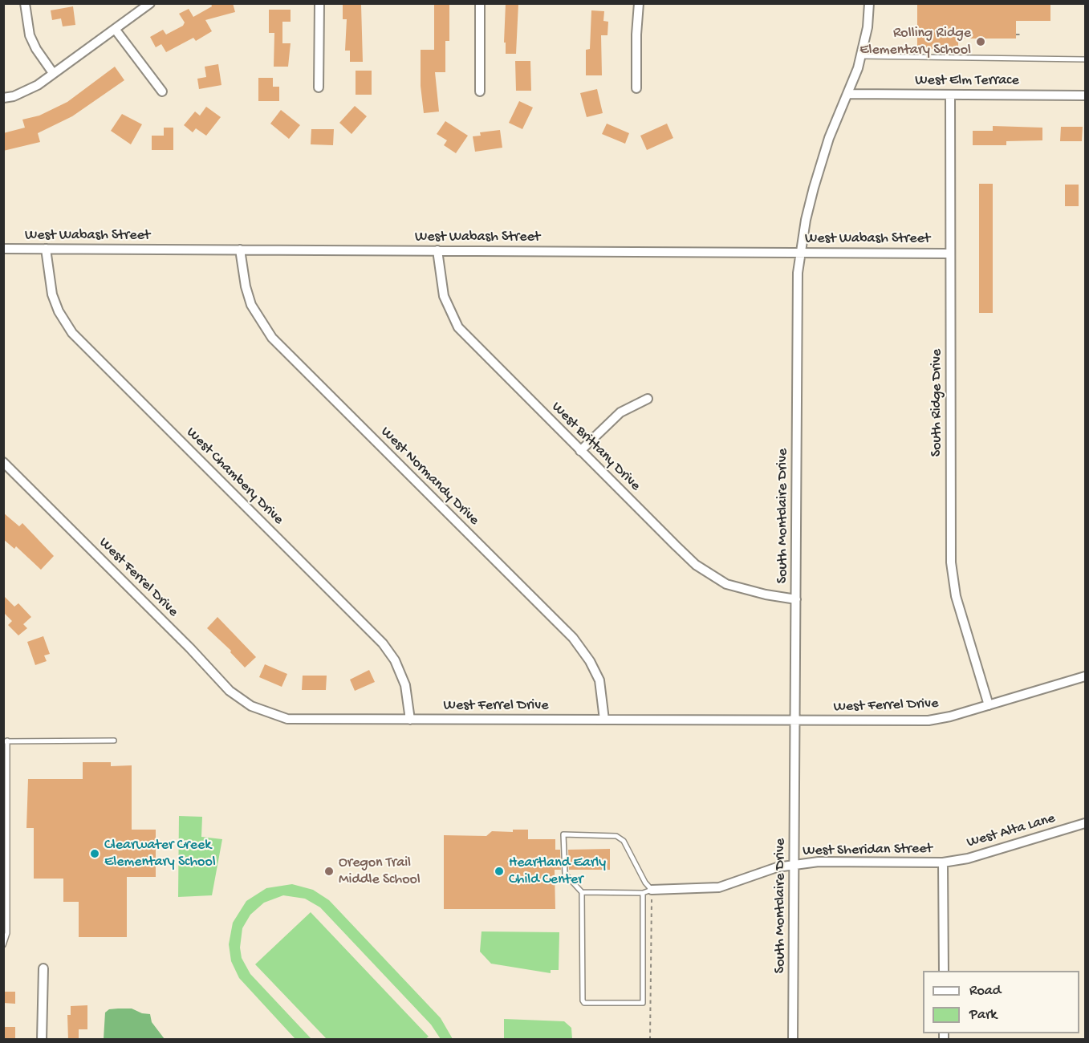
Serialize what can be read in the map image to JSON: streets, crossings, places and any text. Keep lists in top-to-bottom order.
{
  "streets": {
    "street": [
      "West Elm Terrace",
      "West Wabash Street",
      "South Ridge Drive",
      "West Brittany Drive",
      "West Chambery Drive",
      "West Normandy Drive",
      "South Montclaire Drive",
      "West Ferrel Drive",
      "West Alta Lane",
      "West Sheridan Street"
    ]
  },
  "crossings": [
    ["West Elm Terrace", "South Ridge Drive"],
    ["West Elm Terrace", "South Montclaire Drive"],
    ["West Wabash Street", "South Ridge Drive"],
    ["West Wabash Street", "West Brittany Drive"],
    ["West Wabash Street", "West Chambery Drive"],
    ["West Wabash Street", "West Normandy Drive"],
    ["West Wabash Street", "South Montclaire Drive"],
    ["South Ridge Drive", "West Ferrel Drive"],
    ["West Brittany Drive", "South Montclaire Drive"],
    ["West Chambery Drive", "West Ferrel Drive"],
    ["West Normandy Drive", "West Ferrel Drive"],
    ["South Montclaire Drive", "West Ferrel Drive"],
    ["South Montclaire Drive", "West Sheridan Street"],
    ["West Alta Lane", "West Sheridan Street"]
  ],
  "places": [
    "Rolling Ridge Elementary School",
    "Clearwater Creek Elementary School",
    "Oregon Trail Middle School",
    "Heartland Early Child Center"
  ],
  "legend": ["Road", "Park"]
}
